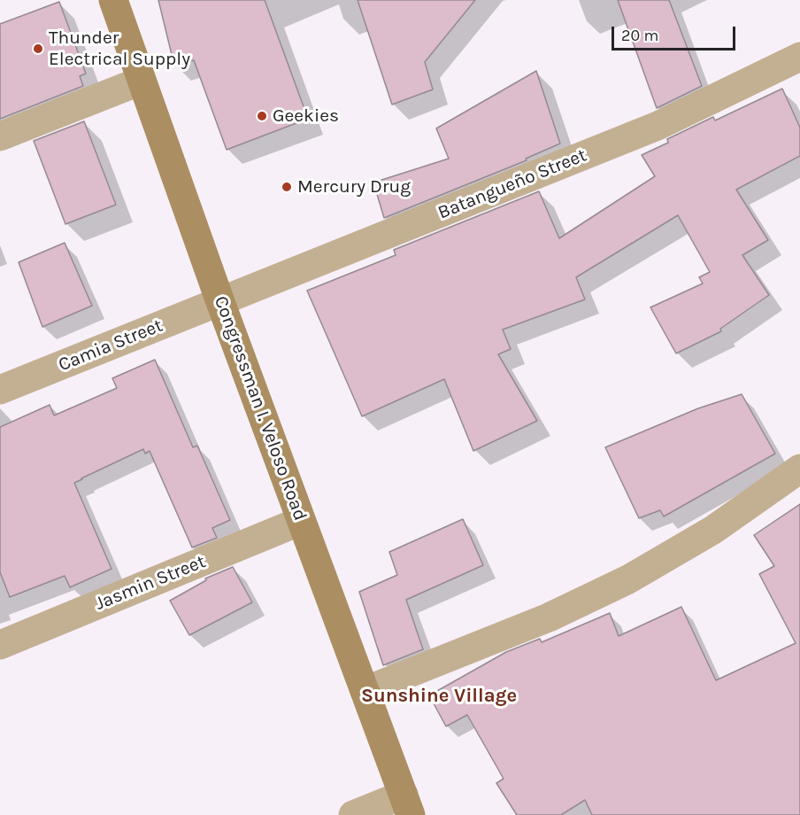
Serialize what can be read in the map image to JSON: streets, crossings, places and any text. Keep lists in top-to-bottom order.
{
  "streets": {
    "main road": ["Congressman I. Veloso Road"],
    "street": ["Batangueño Street", "Camia Street", "Jasmin Street"]
  },
  "crossings": [
    ["Batangueño Street", "Camia Street"],
    ["Batangueño Street", "Congressman I. Veloso Road"],
    ["Camia Street", "Congressman I. Veloso Road"],
    ["Congressman I. Veloso Road", "Jasmin Street"]
  ],
  "districts": ["Sunshine Village"],
  "places": ["Thunder Electrical Supply", "Geekies", "Mercury Drug"],
  "scale_bar": "20 m"
}
